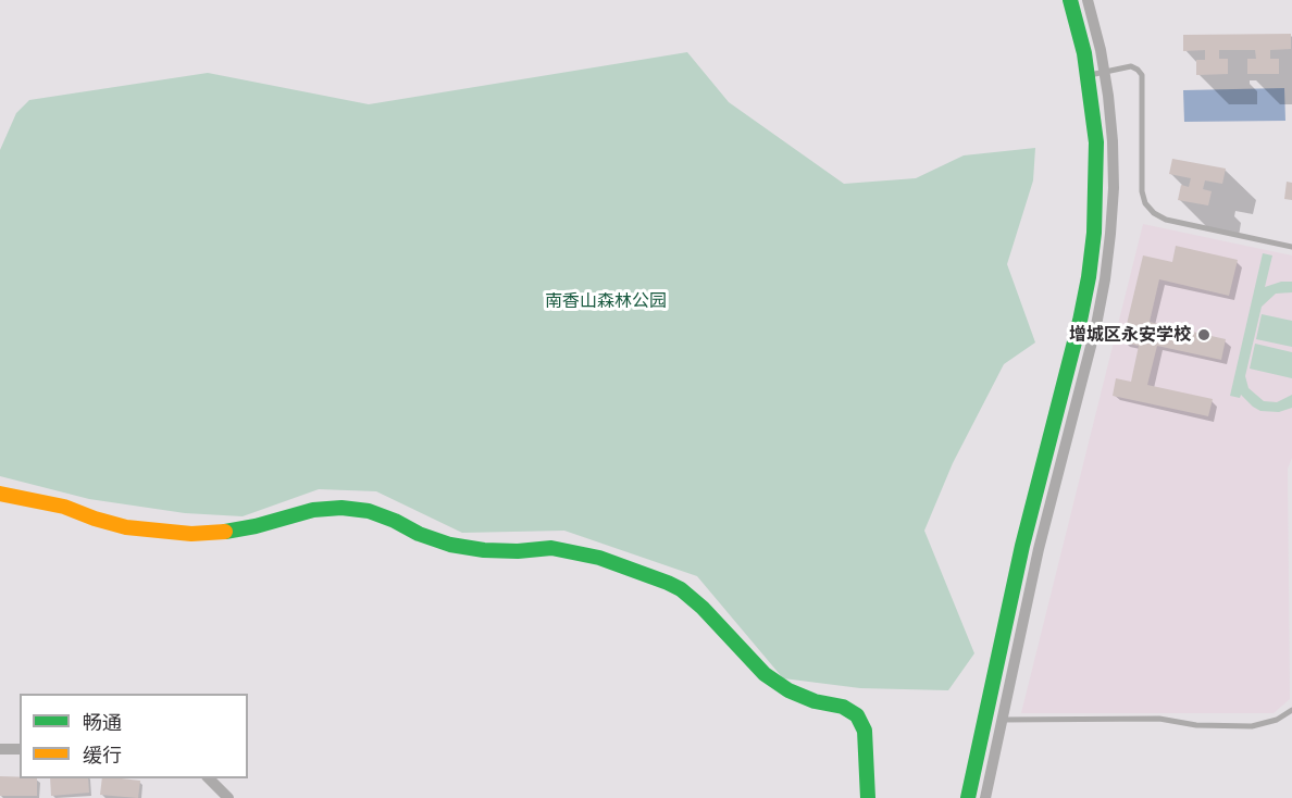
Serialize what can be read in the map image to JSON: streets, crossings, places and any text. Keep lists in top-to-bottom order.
{
  "parks": ["南香山森林公园"],
  "places": ["增城区永安学校"],
  "legend": ["畅通", "缓行"]
}
